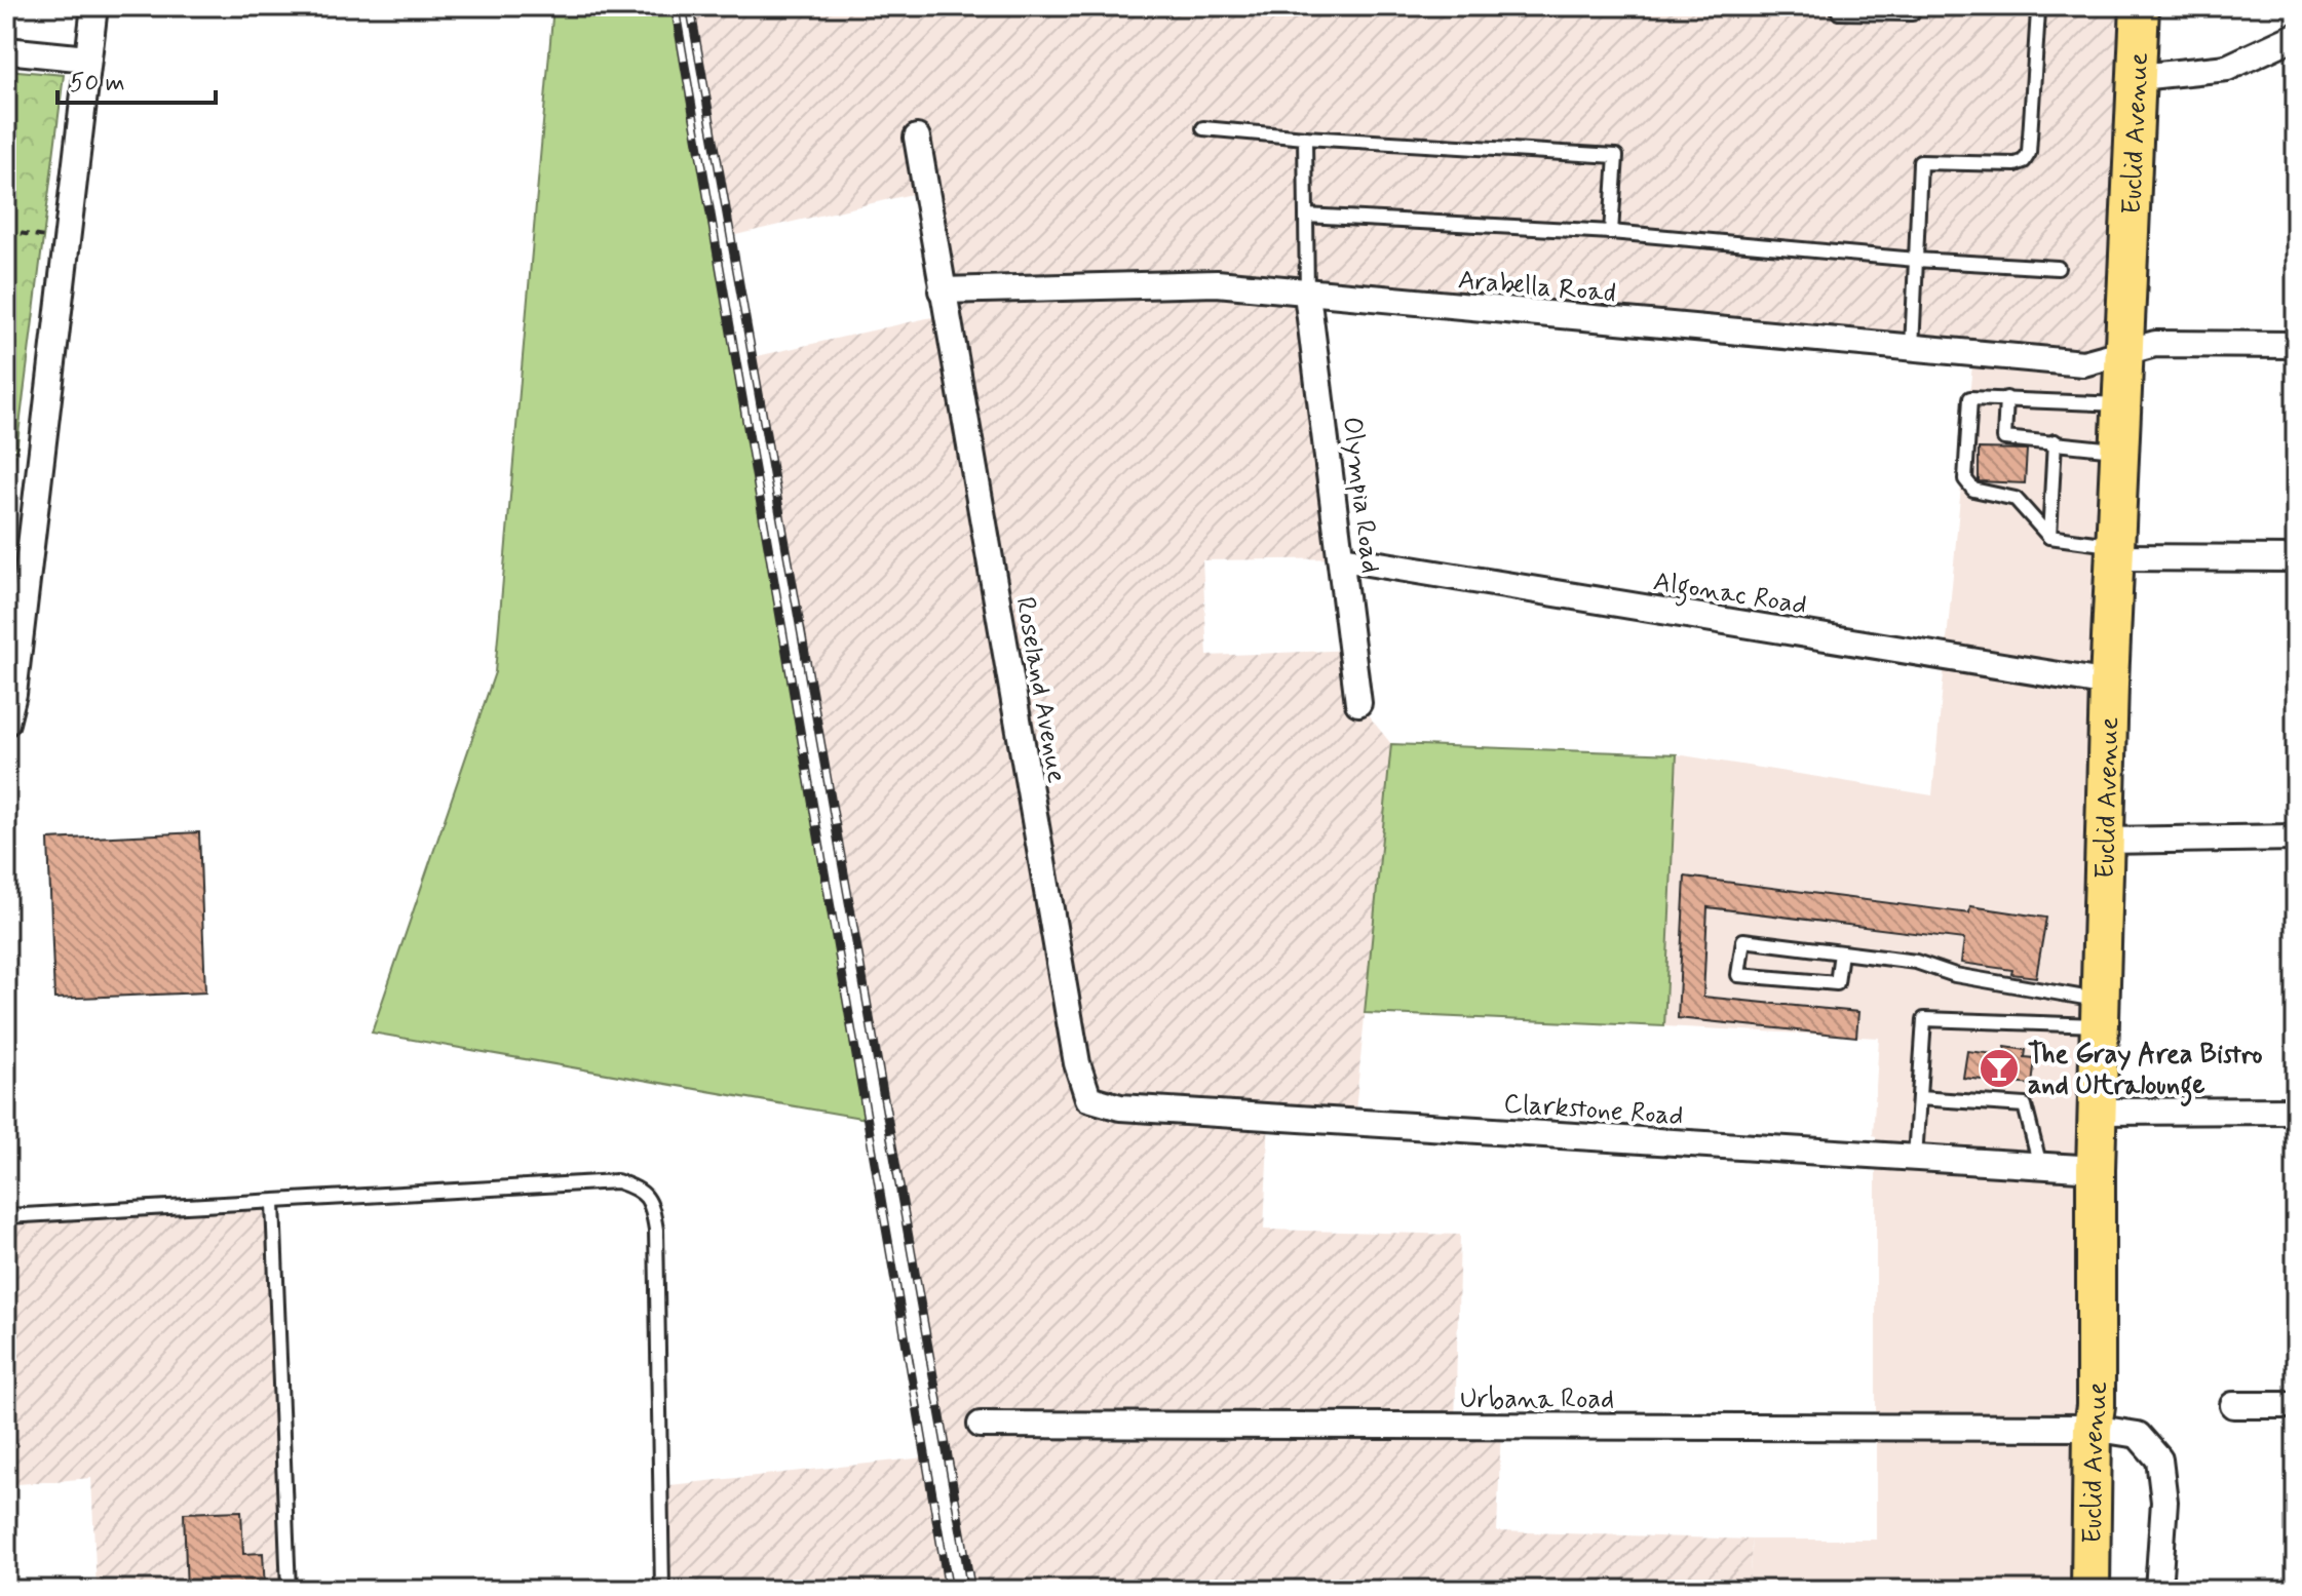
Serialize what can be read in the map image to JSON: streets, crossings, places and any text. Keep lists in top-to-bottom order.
{
  "streets": {
    "main road": ["Euclid Avenue"],
    "street": [
      "Arabella Road",
      "Olympia Road",
      "Algonac Road",
      "Roseland Avenue",
      "Clarkstone Road",
      "Urbana Road"
    ]
  },
  "crossings": [
    ["Euclid Avenue", "Arabella Road"],
    ["Euclid Avenue", "Algonac Road"],
    ["Euclid Avenue", "Clarkstone Road"],
    ["Euclid Avenue", "Urbana Road"],
    ["Arabella Road", "Olympia Road"],
    ["Arabella Road", "Roseland Avenue"],
    ["Olympia Road", "Algonac Road"],
    ["Roseland Avenue", "Clarkstone Road"]
  ],
  "places": {
    "bar": ["The Gray Area Bistro and Ultralounge"]
  },
  "scale_bar": "50 m"
}
